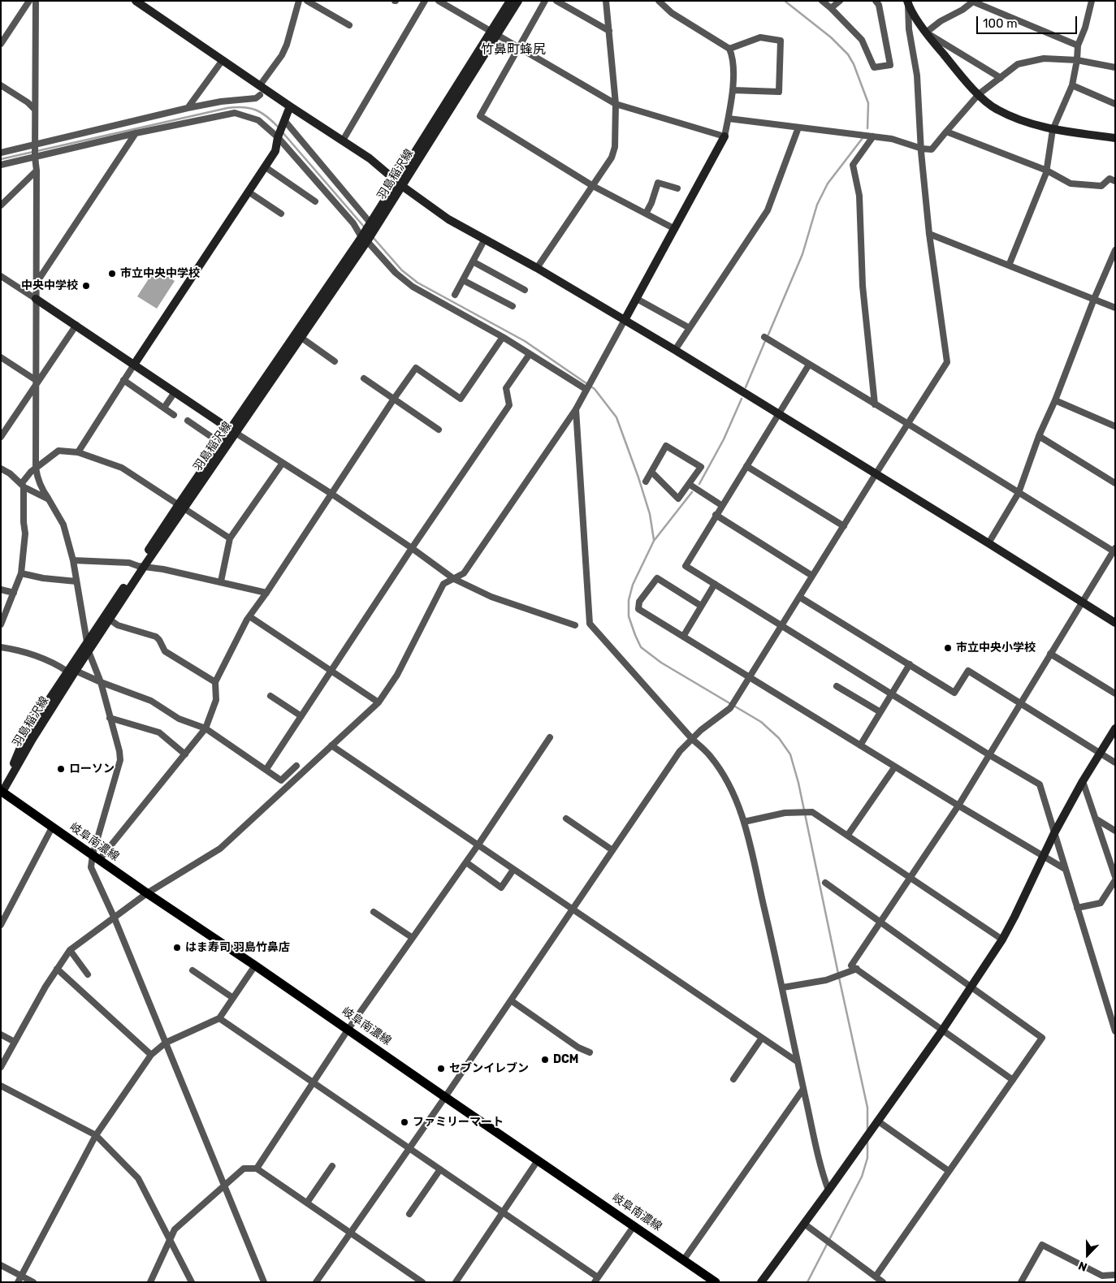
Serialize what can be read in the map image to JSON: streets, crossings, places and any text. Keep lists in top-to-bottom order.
{
  "streets": {
    "main road": ["岐阜南濃線"],
    "street": ["羽島稲沢線"]
  },
  "crossings": [
    ["羽島稲沢線", "岐阜南濃線"]
  ],
  "districts": ["竹鼻町蜂尻"],
  "places": [
    "市立中央中学校",
    "中央中学校",
    "市立中央小学校",
    "ローソン",
    "はま寿司 羽島竹鼻店",
    "DCM",
    "セブンイレブン",
    "ファミリーマート"
  ],
  "scale_bar": "100 m",
  "north": "bottom"
}
